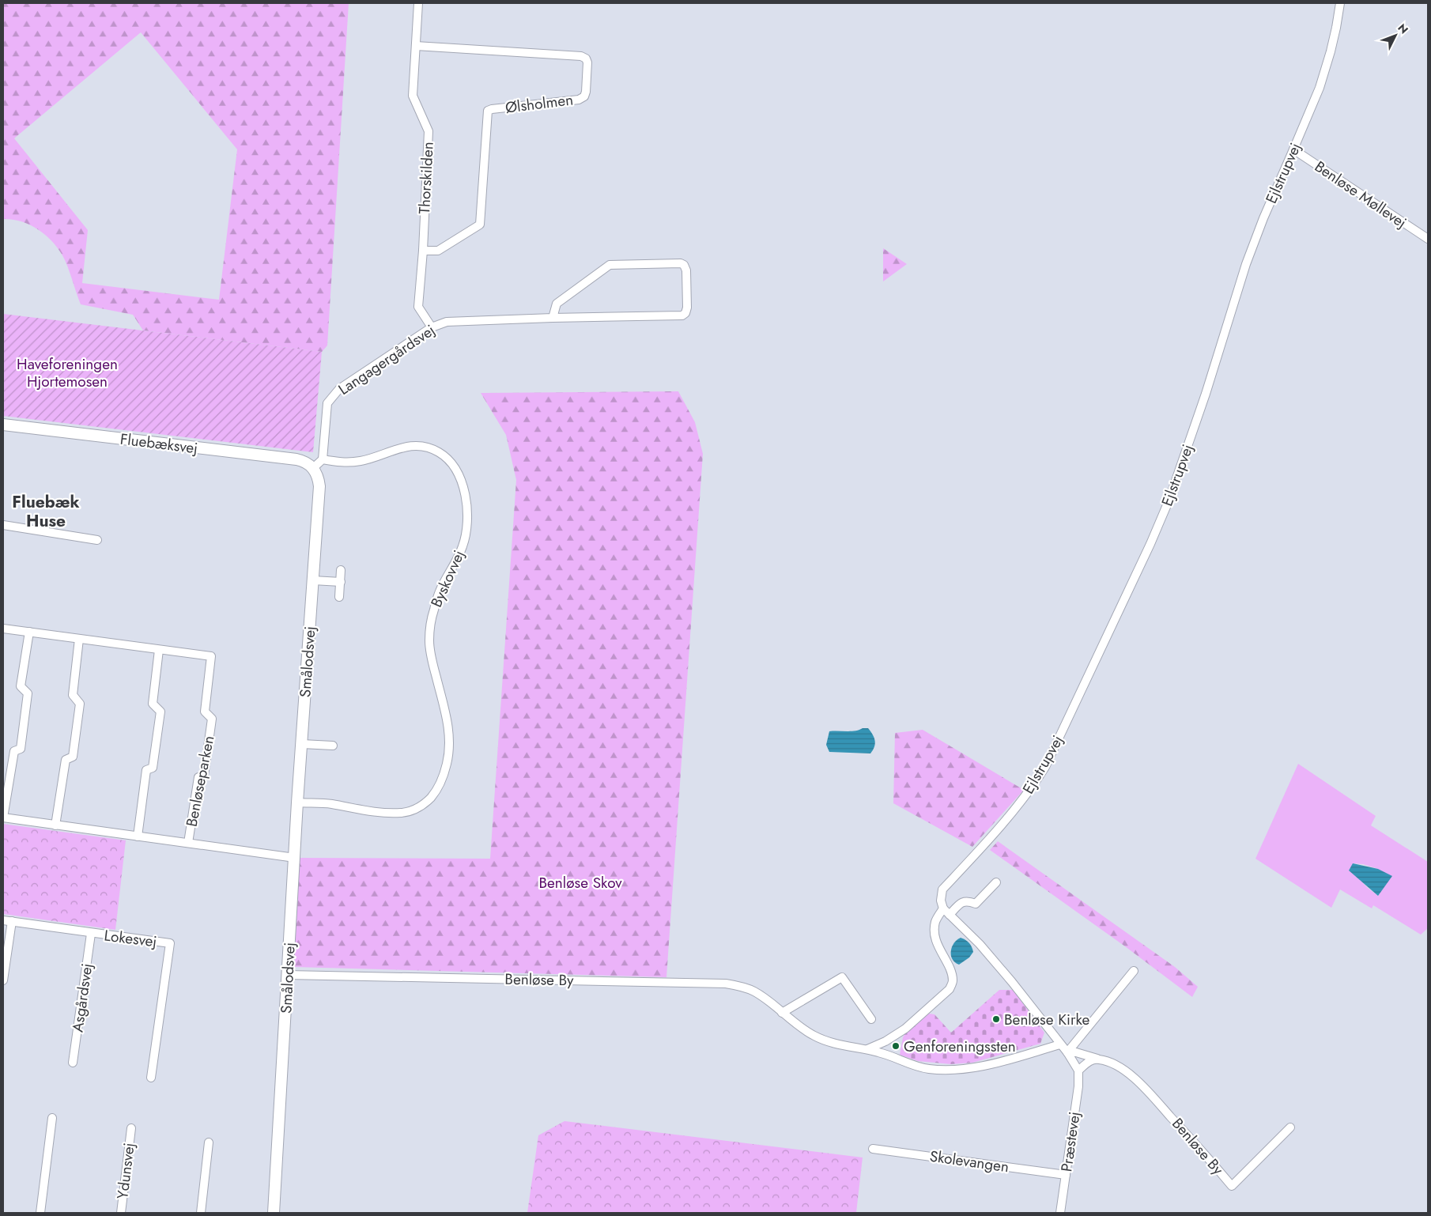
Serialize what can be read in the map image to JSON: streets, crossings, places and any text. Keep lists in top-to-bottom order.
{
  "streets": {
    "street": [
      "Ølsholmen",
      "Ejlstrupvej",
      "Thorskilden",
      "Benløse Møllevej",
      "Langagergårdsvej",
      "Fluebæksvej",
      "Byskovvej",
      "Smålodsvej",
      "Benløseparken",
      "Lokesvej",
      "Benløse By",
      "Asgårdsvej",
      "Præstevej",
      "Skolevangen",
      "Ydunsvej"
    ]
  },
  "crossings": [
    ["Ølsholmen", "Thorskilden"],
    ["Ejlstrupvej", "Benløse Møllevej"],
    ["Thorskilden", "Langagergårdsvej"],
    ["Langagergårdsvej", "Byskovvej"],
    ["Fluebæksvej", "Smålodsvej"],
    ["Byskovvej", "Smålodsvej"],
    ["Smålodsvej", "Benløseparken"],
    ["Smålodsvej", "Benløse By"],
    ["Lokesvej", "Asgårdsvej"],
    ["Præstevej", "Skolevangen"]
  ],
  "districts": ["Fluebæk Huse"],
  "parks": ["Haveforeningen Hjortemosen", "Benløse Skov"],
  "places": ["Benløse Kirke", "Genforeningssten"],
  "north": "top right"
}
